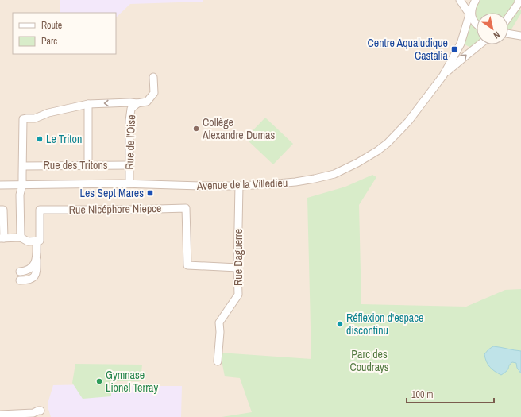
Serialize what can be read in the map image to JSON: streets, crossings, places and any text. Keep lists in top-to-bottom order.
{
  "streets": {
    "street": [
      "Rue de l'Oise",
      "Rue des Tritons",
      "Avenue de la Villedieu",
      "Rue Nicéphore Niepce",
      "Rue Daguerre"
    ]
  },
  "crossings": [
    ["Rue de l'Oise", "Rue des Tritons"],
    ["Rue de l'Oise", "Avenue de la Villedieu"],
    ["Avenue de la Villedieu", "Rue Daguerre"],
    ["Rue Nicéphore Niepce", "Rue Daguerre"]
  ],
  "parks": ["Parc des Coudrays"],
  "places": {
    "transit": ["Centre Aqualudique Castalia", "Les Sept Mares"],
    "other": [
      "Collège Alexandre Dumas",
      "Le Triton",
      "Réflexion d'espace discontinu",
      "Gymnase Lionel Terray"
    ]
  },
  "legend": ["Route", "Parc"],
  "scale_bar": "100 m",
  "north": "bottom right"
}
